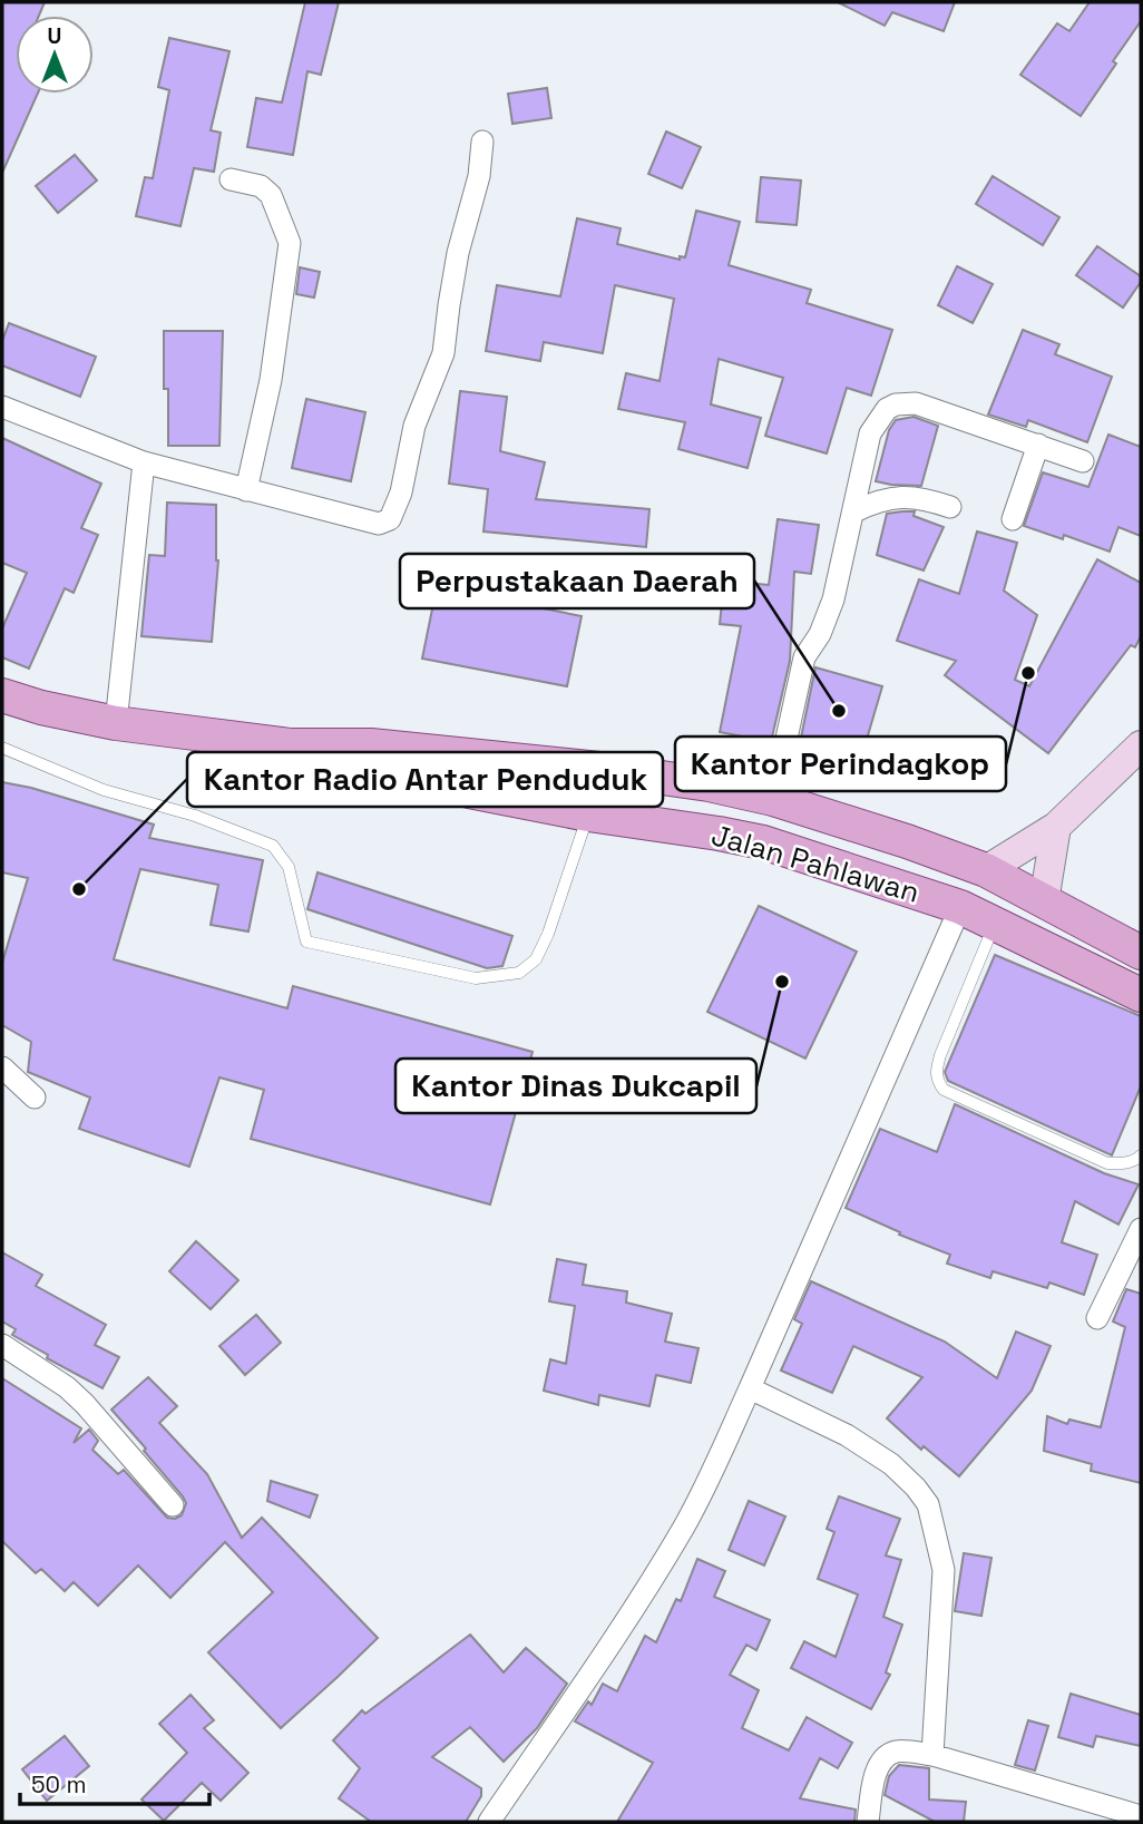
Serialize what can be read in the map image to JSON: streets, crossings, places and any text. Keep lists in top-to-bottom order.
{
  "streets": {
    "main road": ["Jalan Pahlawan"]
  },
  "places": [
    "Kantor Perindagkop",
    "Perpustakaan Daerah",
    "Kantor Radio Antar Penduduk",
    "Kantor Dinas Dukcapil"
  ],
  "scale_bar": "50 m",
  "north": "top"
}
